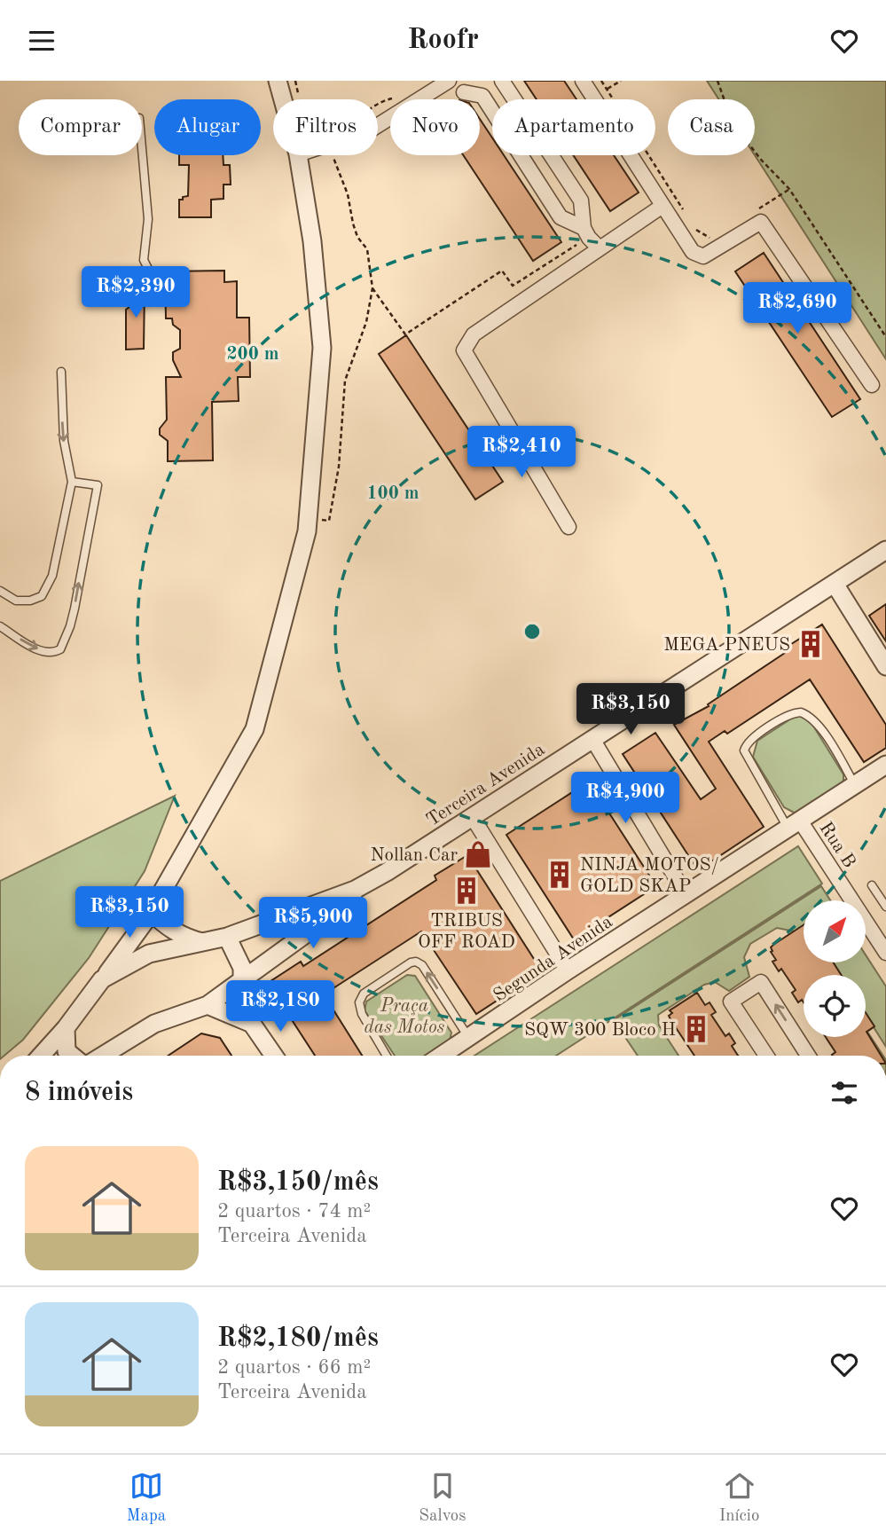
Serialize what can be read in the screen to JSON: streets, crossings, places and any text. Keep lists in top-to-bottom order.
{
  "streets": {
    "street": ["Terceira Avenida", "Rua B", "Segunda Avenida"]
  },
  "crossings": [
    ["Rua B", "Segunda Avenida"]
  ],
  "parks": ["Praça das Motos"],
  "places": {
    "building": [
      "MEGA PNEUS",
      "NINJA MOTOS/ GOLD SKAP",
      "TRIBUS OFF ROAD",
      "SQW 300 Bloco H"
    ],
    "shop": ["Nollan Car"]
  },
  "north": "top right",
  "page": {
    "header": "Roofr",
    "chip": [
      "Comprar",
      "Alugar",
      "Filtros",
      "Novo",
      "Apartamento",
      "Casa"
    ],
    "price": [
      "R$2,390",
      "R$2,690",
      "R$2,410",
      "R$3,150",
      "R$4,900",
      "R$3,150",
      "R$5,900",
      "R$2,180"
    ],
    "heading": "8 imóveis",
    "list": [
      {
        "name": "R$3,150/mês",
        "note": "2 quartos · 74 m² · Terceira Avenida"
      },
      {
        "name": "R$2,180/mês",
        "note": "2 quartos · 66 m² · Terceira Avenida"
      }
    ],
    "tabs": ["Mapa", "Salvos", "Início"]
  },
  "rings": ["200 m", "100 m"]
}
